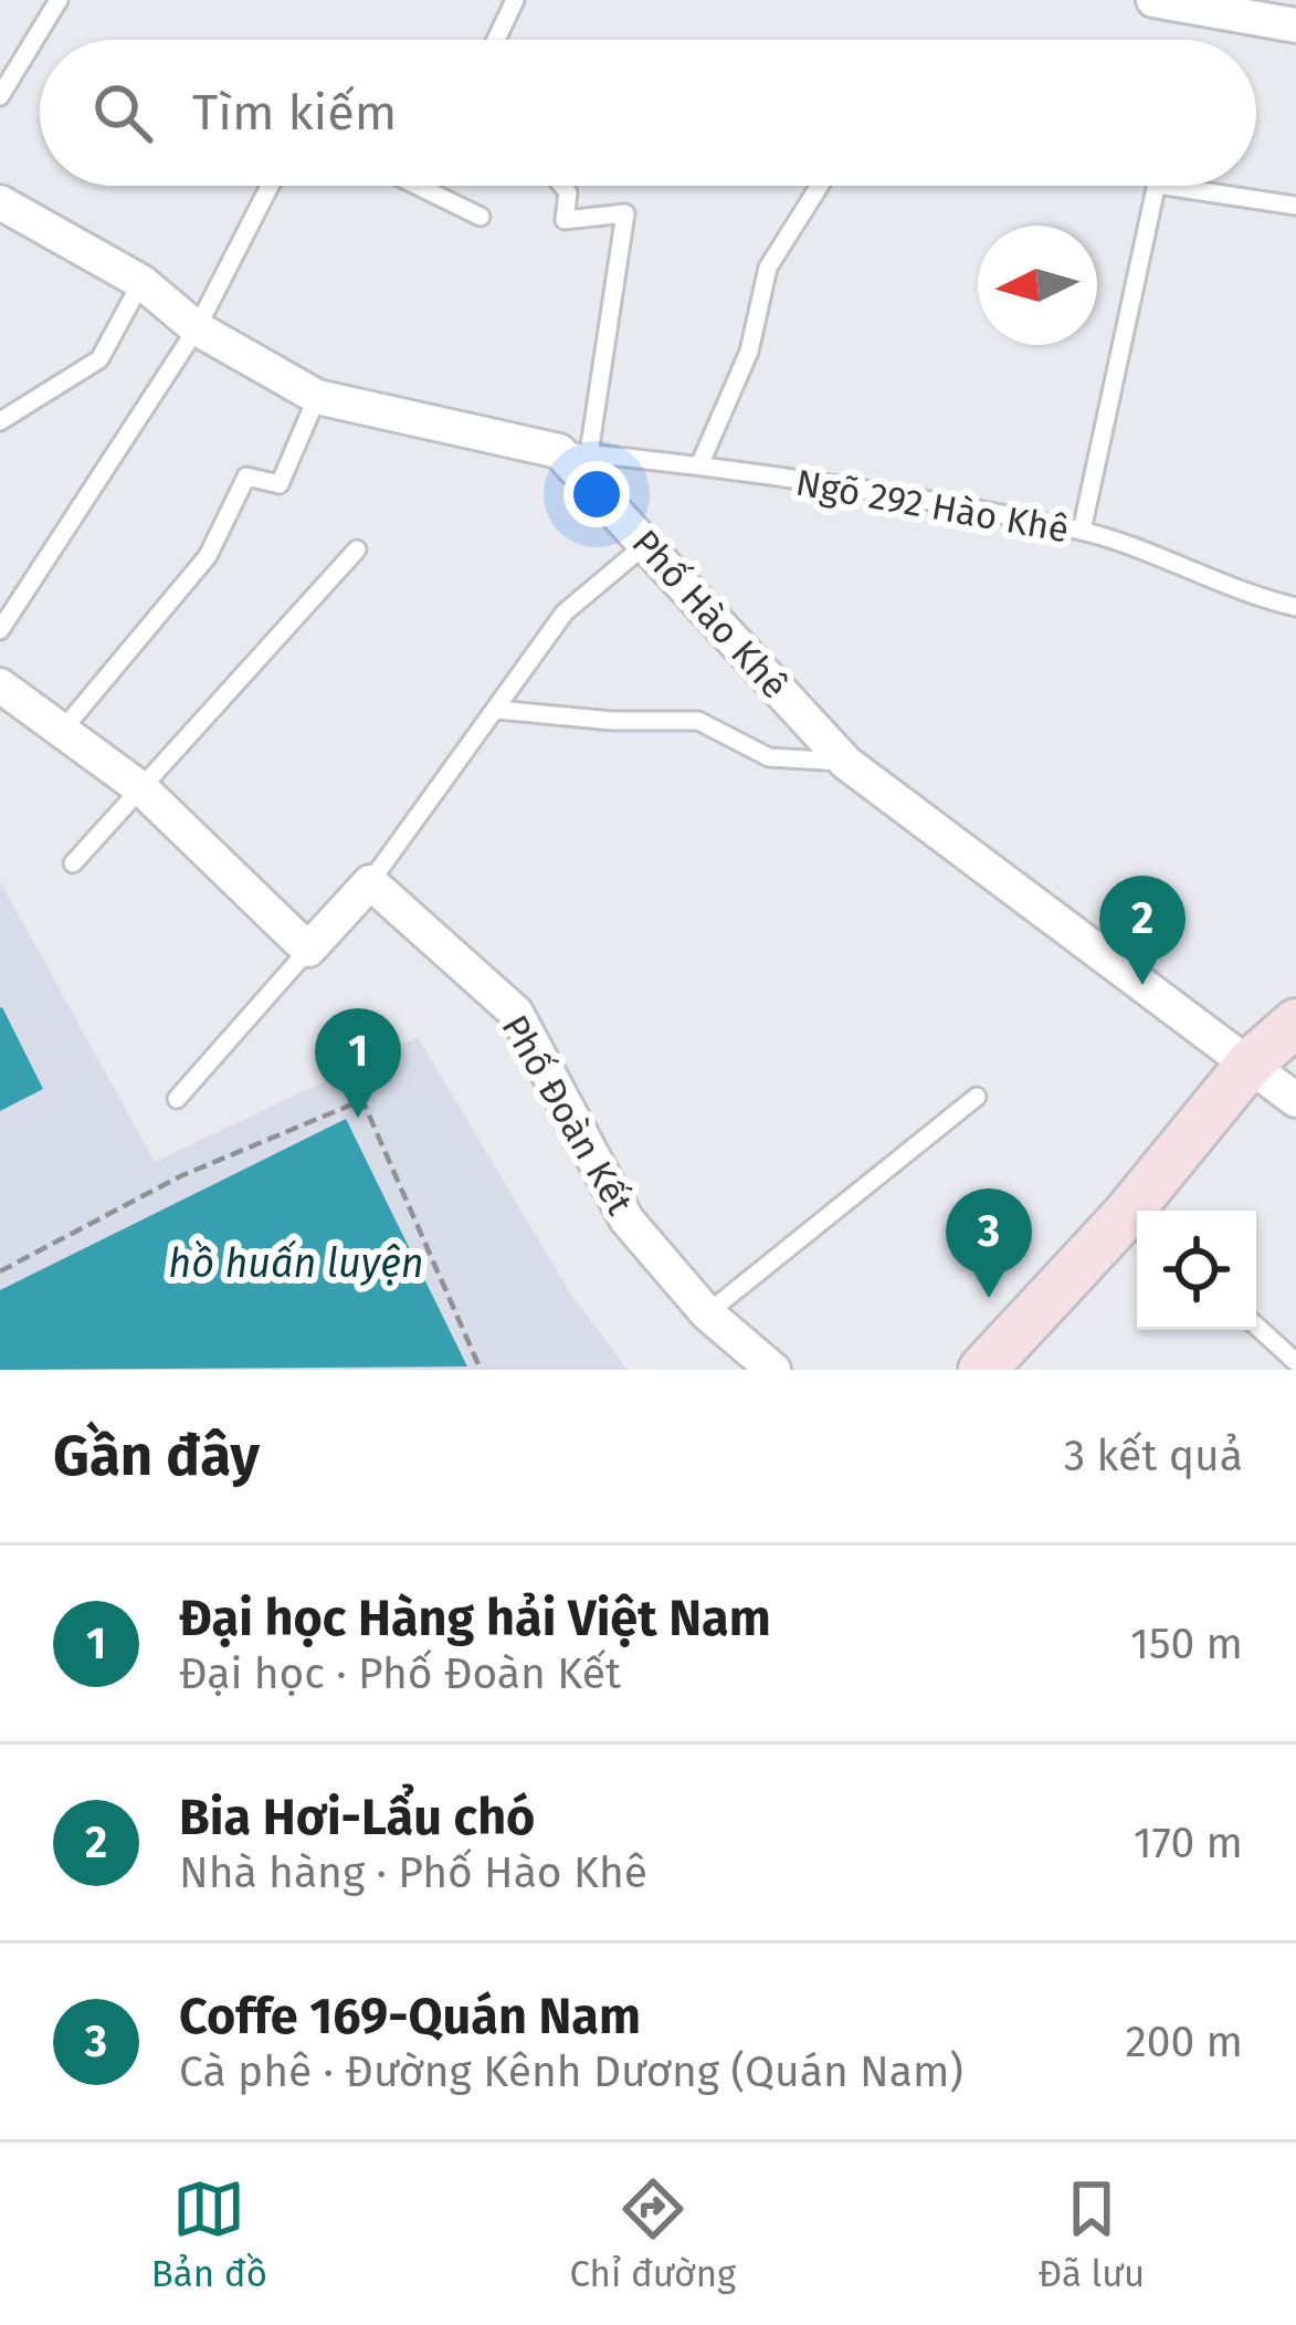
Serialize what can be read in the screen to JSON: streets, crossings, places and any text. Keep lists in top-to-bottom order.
{
  "streets": {
    "street": ["Phố Hào Khê", "Phố Đoàn Kết"],
    "lane": ["Ngõ 292 Hào Khê"]
  },
  "crossings": [
    ["Ngõ 292 Hào Khê", "Phố Hào Khê"]
  ],
  "water": ["hồ huấn luyện"],
  "north": "left",
  "page": {
    "search": "Tìm kiếm",
    "pins": ["2", "1", "3"],
    "heading": ["Gần đây", "3 kết quả"],
    "list": [
      {
        "mark": "1",
        "name": "Đại học Hàng hải Việt Nam",
        "note": "Đại học · Phố Đoàn Kết",
        "value": "150 m"
      },
      {
        "mark": "2",
        "name": "Bia Hơi-Lẩu chó",
        "note": "Nhà hàng · Phố Hào Khê",
        "value": "170 m"
      },
      {
        "mark": "3",
        "name": "Coffe 169-Quán Nam",
        "note": "Cà phê · Đường Kênh Dương (Quán Nam)",
        "value": "200 m"
      }
    ],
    "nav": ["Bản đồ", "Chỉ đường", "Đã lưu"]
  }
}
